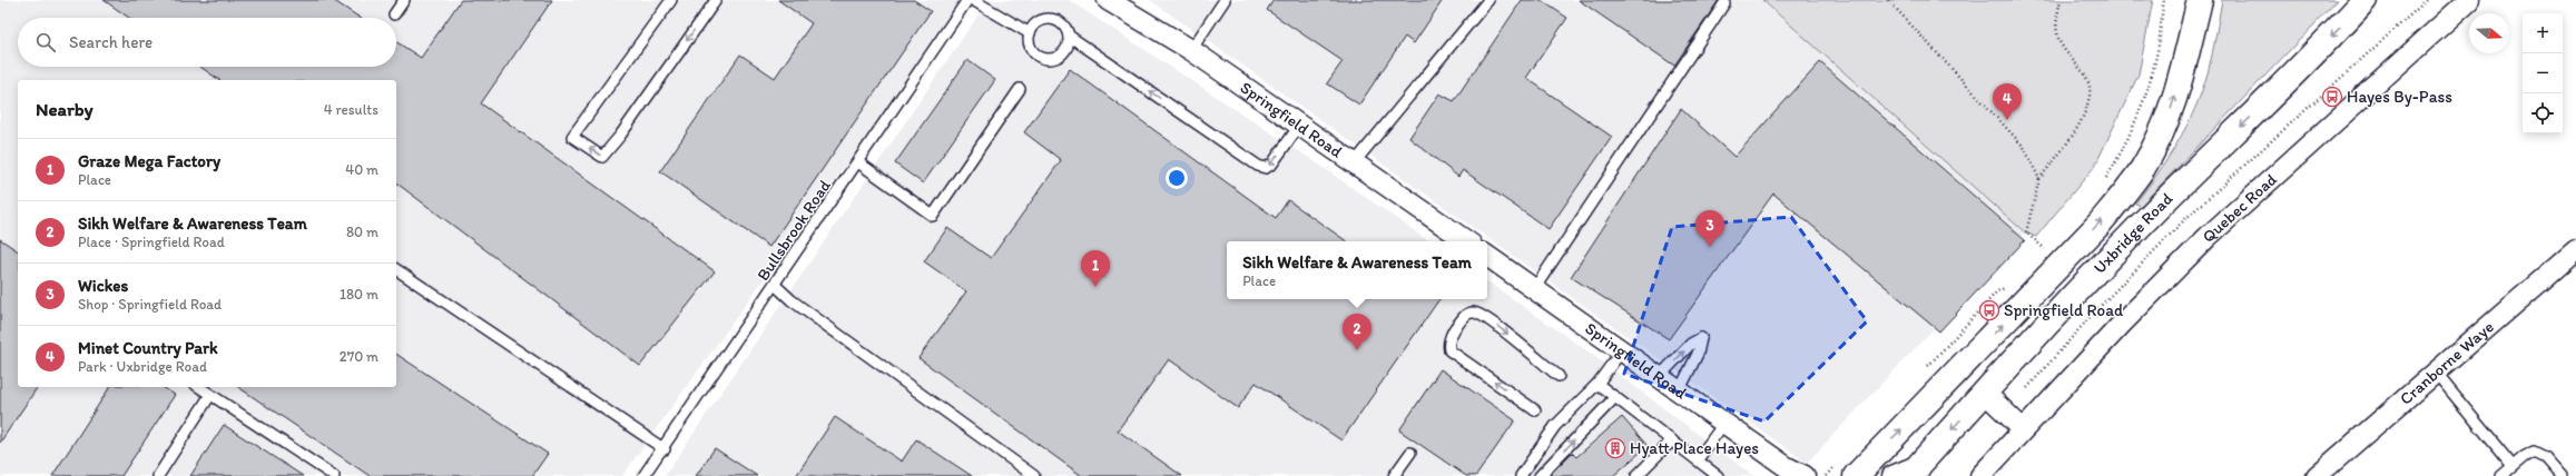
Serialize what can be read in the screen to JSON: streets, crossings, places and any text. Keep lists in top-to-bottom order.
{
  "streets": {
    "main road": ["Uxbridge Road"],
    "street": ["Springfield Road", "Quebec Road", "Cranborne Waye"],
    "lane": ["Bullsbrook Road"]
  },
  "places": {
    "bus stop": ["Hayes By-Pass", "Springfield Road"],
    "building": ["Hyatt Place Hayes"]
  },
  "north": "right",
  "page": {
    "map_buttons": ["+", "−"],
    "search": "Search here",
    "heading": ["Nearby", "4 results"],
    "pins": [
      "4",
      "3",
      "1",
      "2"
    ],
    "list": [
      {
        "mark": "1",
        "name": "Graze Mega Factory",
        "note": "Place",
        "value": "40 m"
      },
      {
        "mark": "2",
        "name": "Sikh Welfare & Awareness Team",
        "note": "Place · Springfield Road",
        "value": "80 m"
      },
      {
        "mark": "3",
        "name": "Wickes",
        "note": "Shop · Springfield Road",
        "value": "180 m"
      },
      {
        "mark": "4",
        "name": "Minet Country Park",
        "note": "Park · Uxbridge Road",
        "value": "270 m"
      }
    ],
    "popup": ["Sikh Welfare & Awareness Team", "Place"]
  }
}
